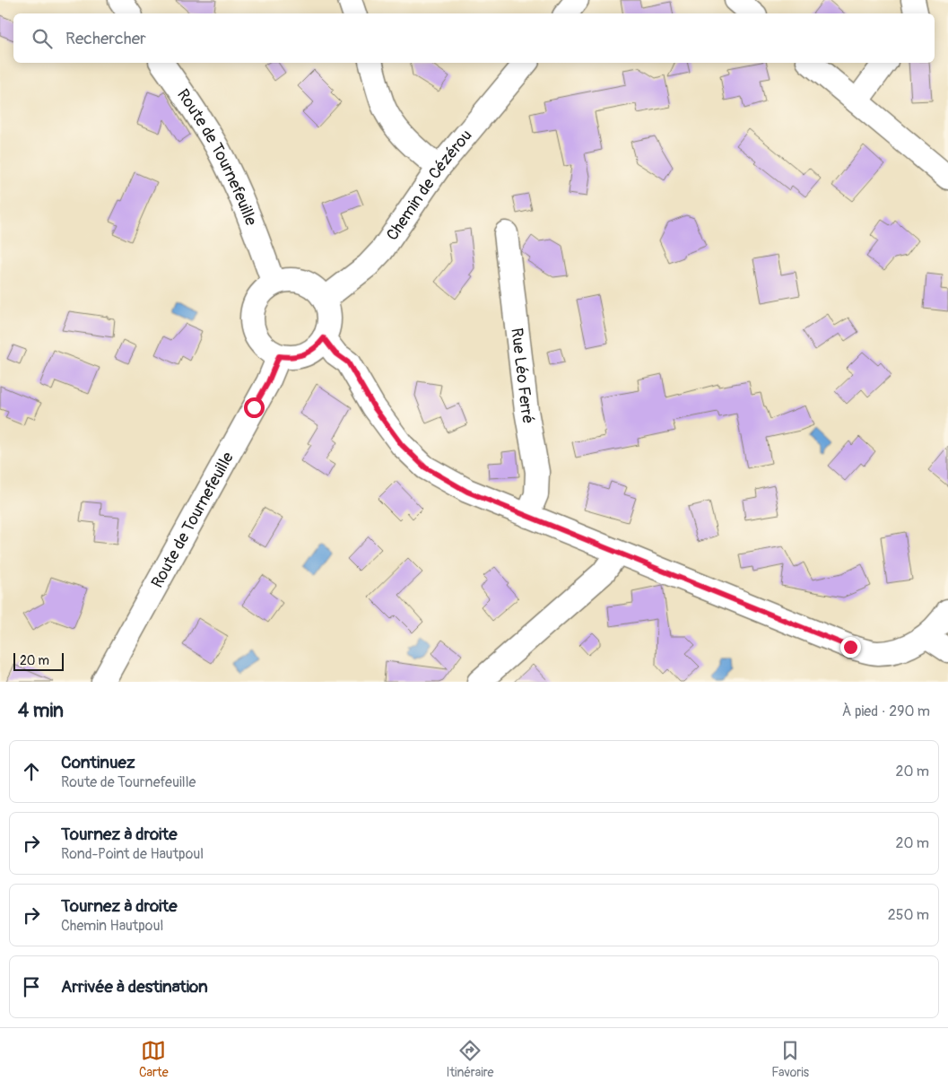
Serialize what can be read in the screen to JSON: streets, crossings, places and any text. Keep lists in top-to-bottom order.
{
  "streets": {
    "street": ["Route de Tournefeuille", "Chemin de Cézérou", "Rue Léo Ferré"]
  },
  "crossings": [
    ["Route de Tournefeuille", "Chemin de Cézérou"]
  ],
  "scale_bar": "20 m",
  "page": {
    "search": "Rechercher",
    "scale": "20 m",
    "heading": ["4 min", "À pied · 290 m"],
    "list": [
      ["Continuez", "Route de Tournefeuille", "20 m"],
      ["Tournez à droite", "Rond-Point de Hautpoul", "20 m"],
      ["Tournez à droite", "Chemin Hautpoul", "250 m"],
      "Arrivée à destination"
    ],
    "nav": ["Carte", "Itinéraire", "Favoris"]
  }
}
